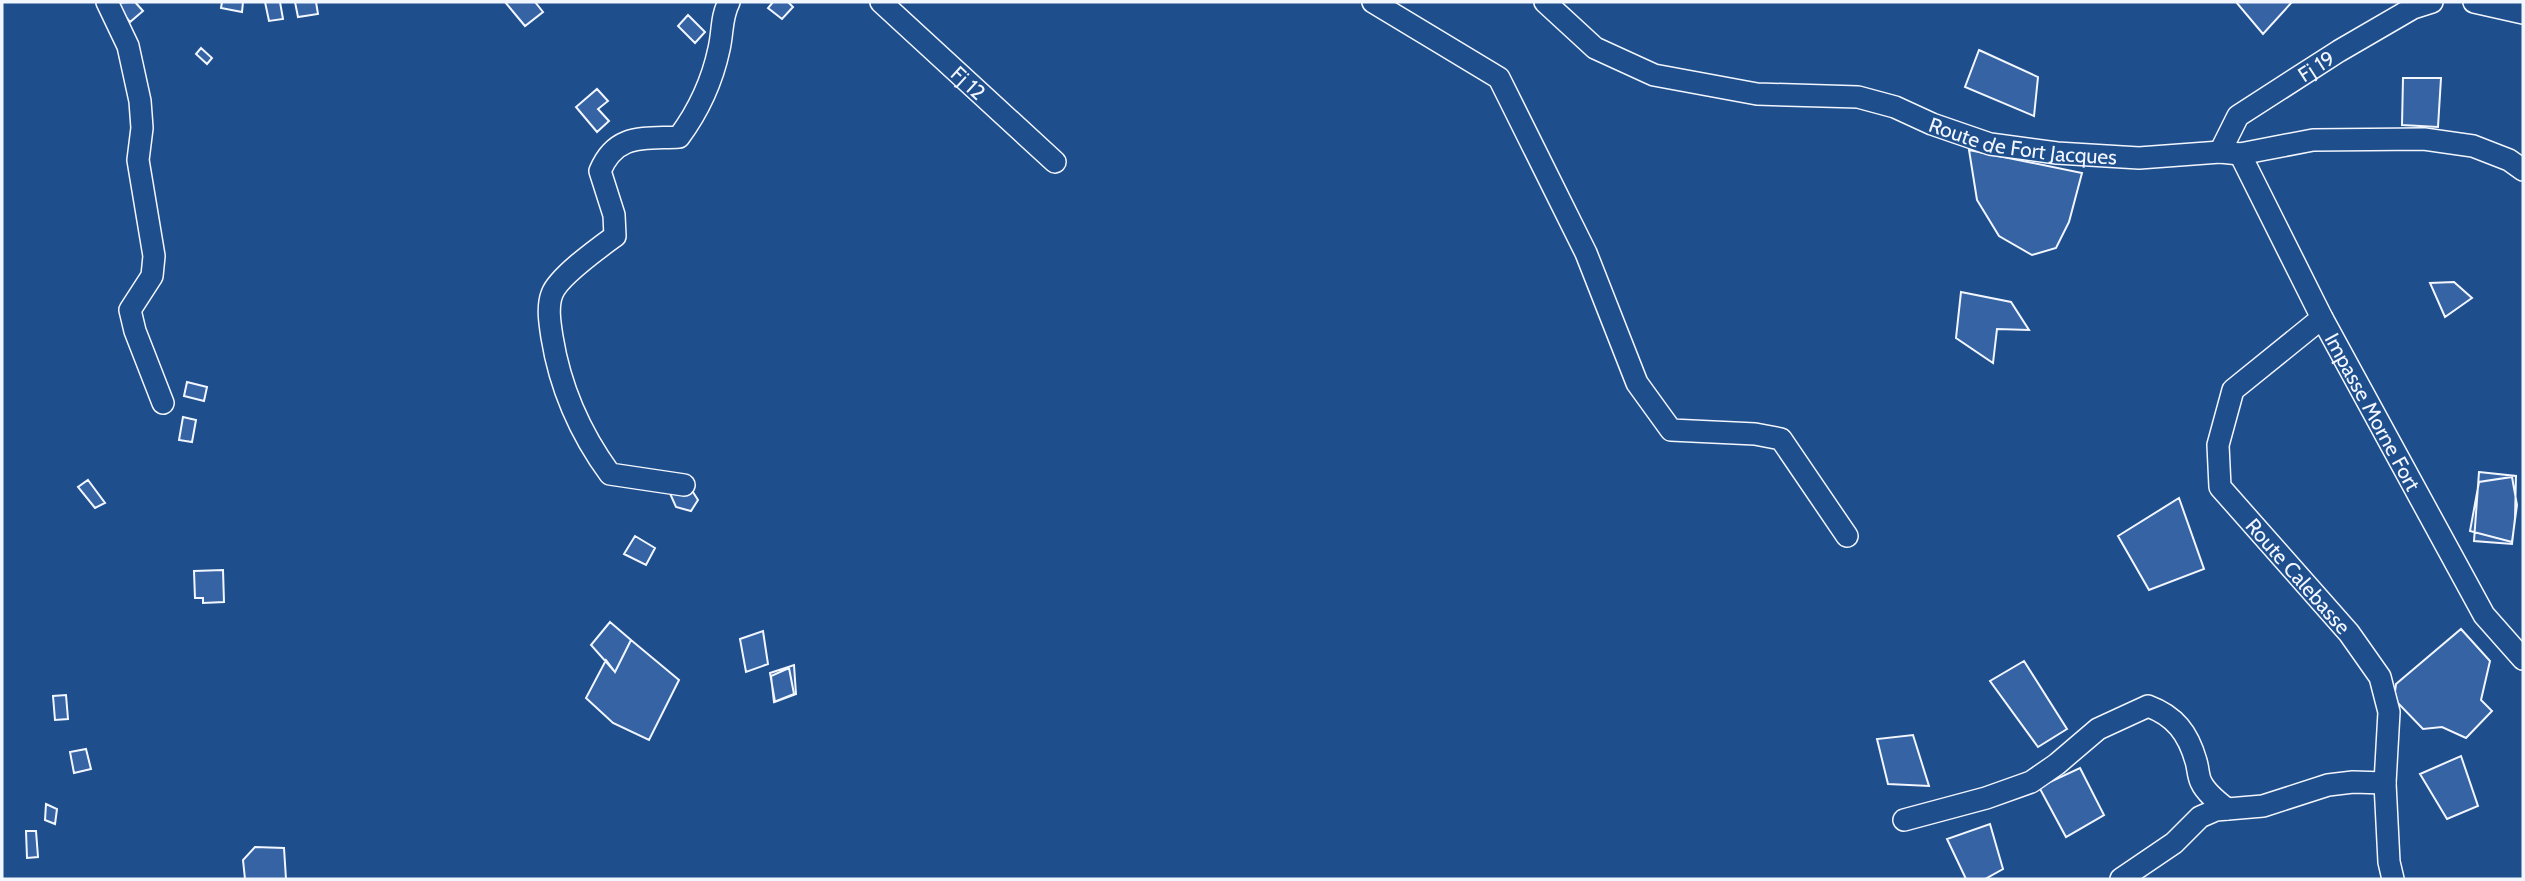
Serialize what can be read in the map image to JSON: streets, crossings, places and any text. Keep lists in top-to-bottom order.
{
  "streets": {
    "street": [
      "Fj 19",
      "Fj 12",
      "Route de Fort Jacques",
      "Impasse Morne Fort",
      "Route Calebasse"
    ]
  },
  "crossings": [
    ["Fj 19", "Route de Fort Jacques"],
    ["Fj 19", "Impasse Morne Fort"],
    ["Route de Fort Jacques", "Impasse Morne Fort"],
    ["Impasse Morne Fort", "Route Calebasse"]
  ]
}
